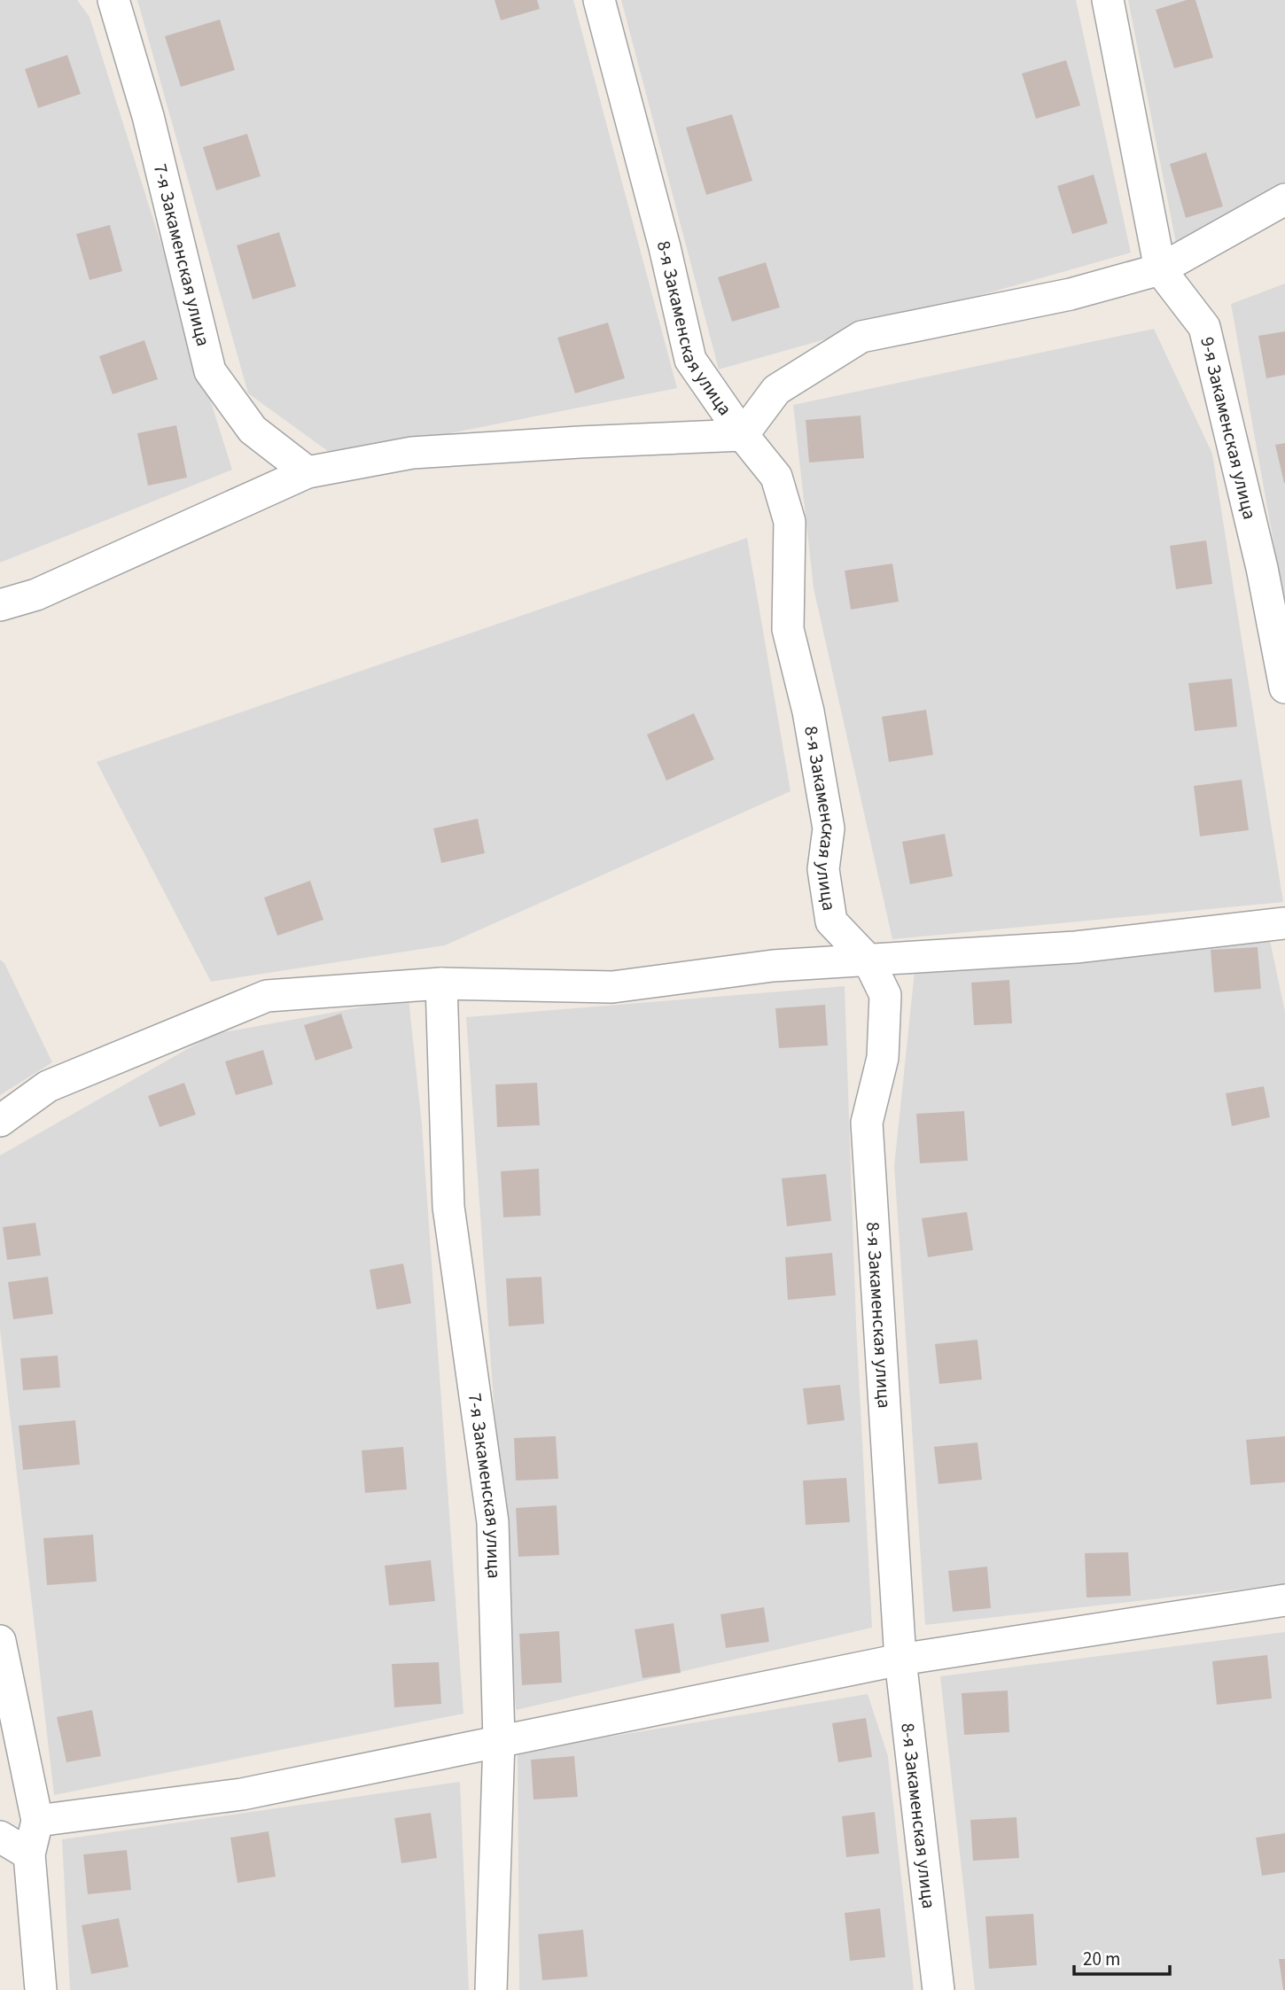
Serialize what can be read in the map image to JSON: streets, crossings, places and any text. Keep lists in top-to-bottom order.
{
  "streets": {
    "street": ["7-я Закаменская улица", "8-я Закаменская улица", "9-я Закаменская улица"]
  },
  "scale_bar": "20 m"
}
